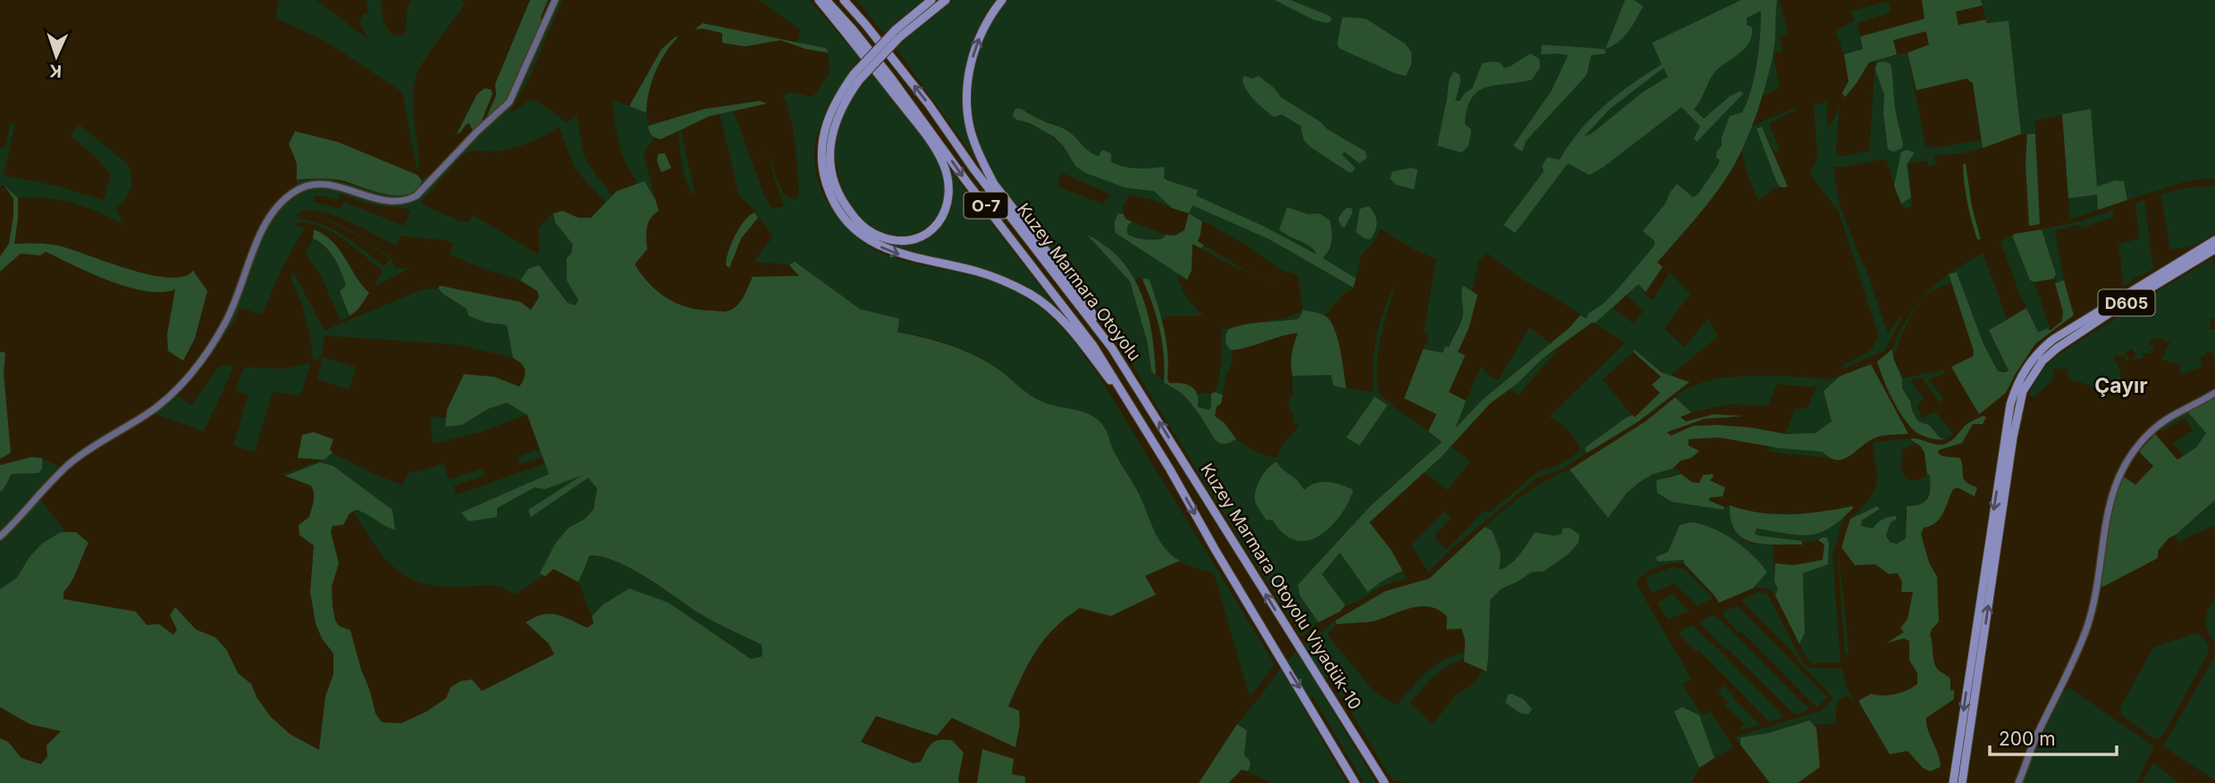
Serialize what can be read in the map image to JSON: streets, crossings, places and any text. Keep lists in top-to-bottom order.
{
  "streets": {
    "highway": [
      "O-7",
      "Kuzey Marmara Otoyolu",
      "D605",
      "Kuzey Marmara Otoyolu Viyadük-10"
    ]
  },
  "crossings": [
    ["Kuzey Marmara Otoyolu", "Kuzey Marmara Otoyolu Viyadük-10"]
  ],
  "districts": ["Çayır"],
  "scale_bar": "200 m",
  "north": "bottom"
}
